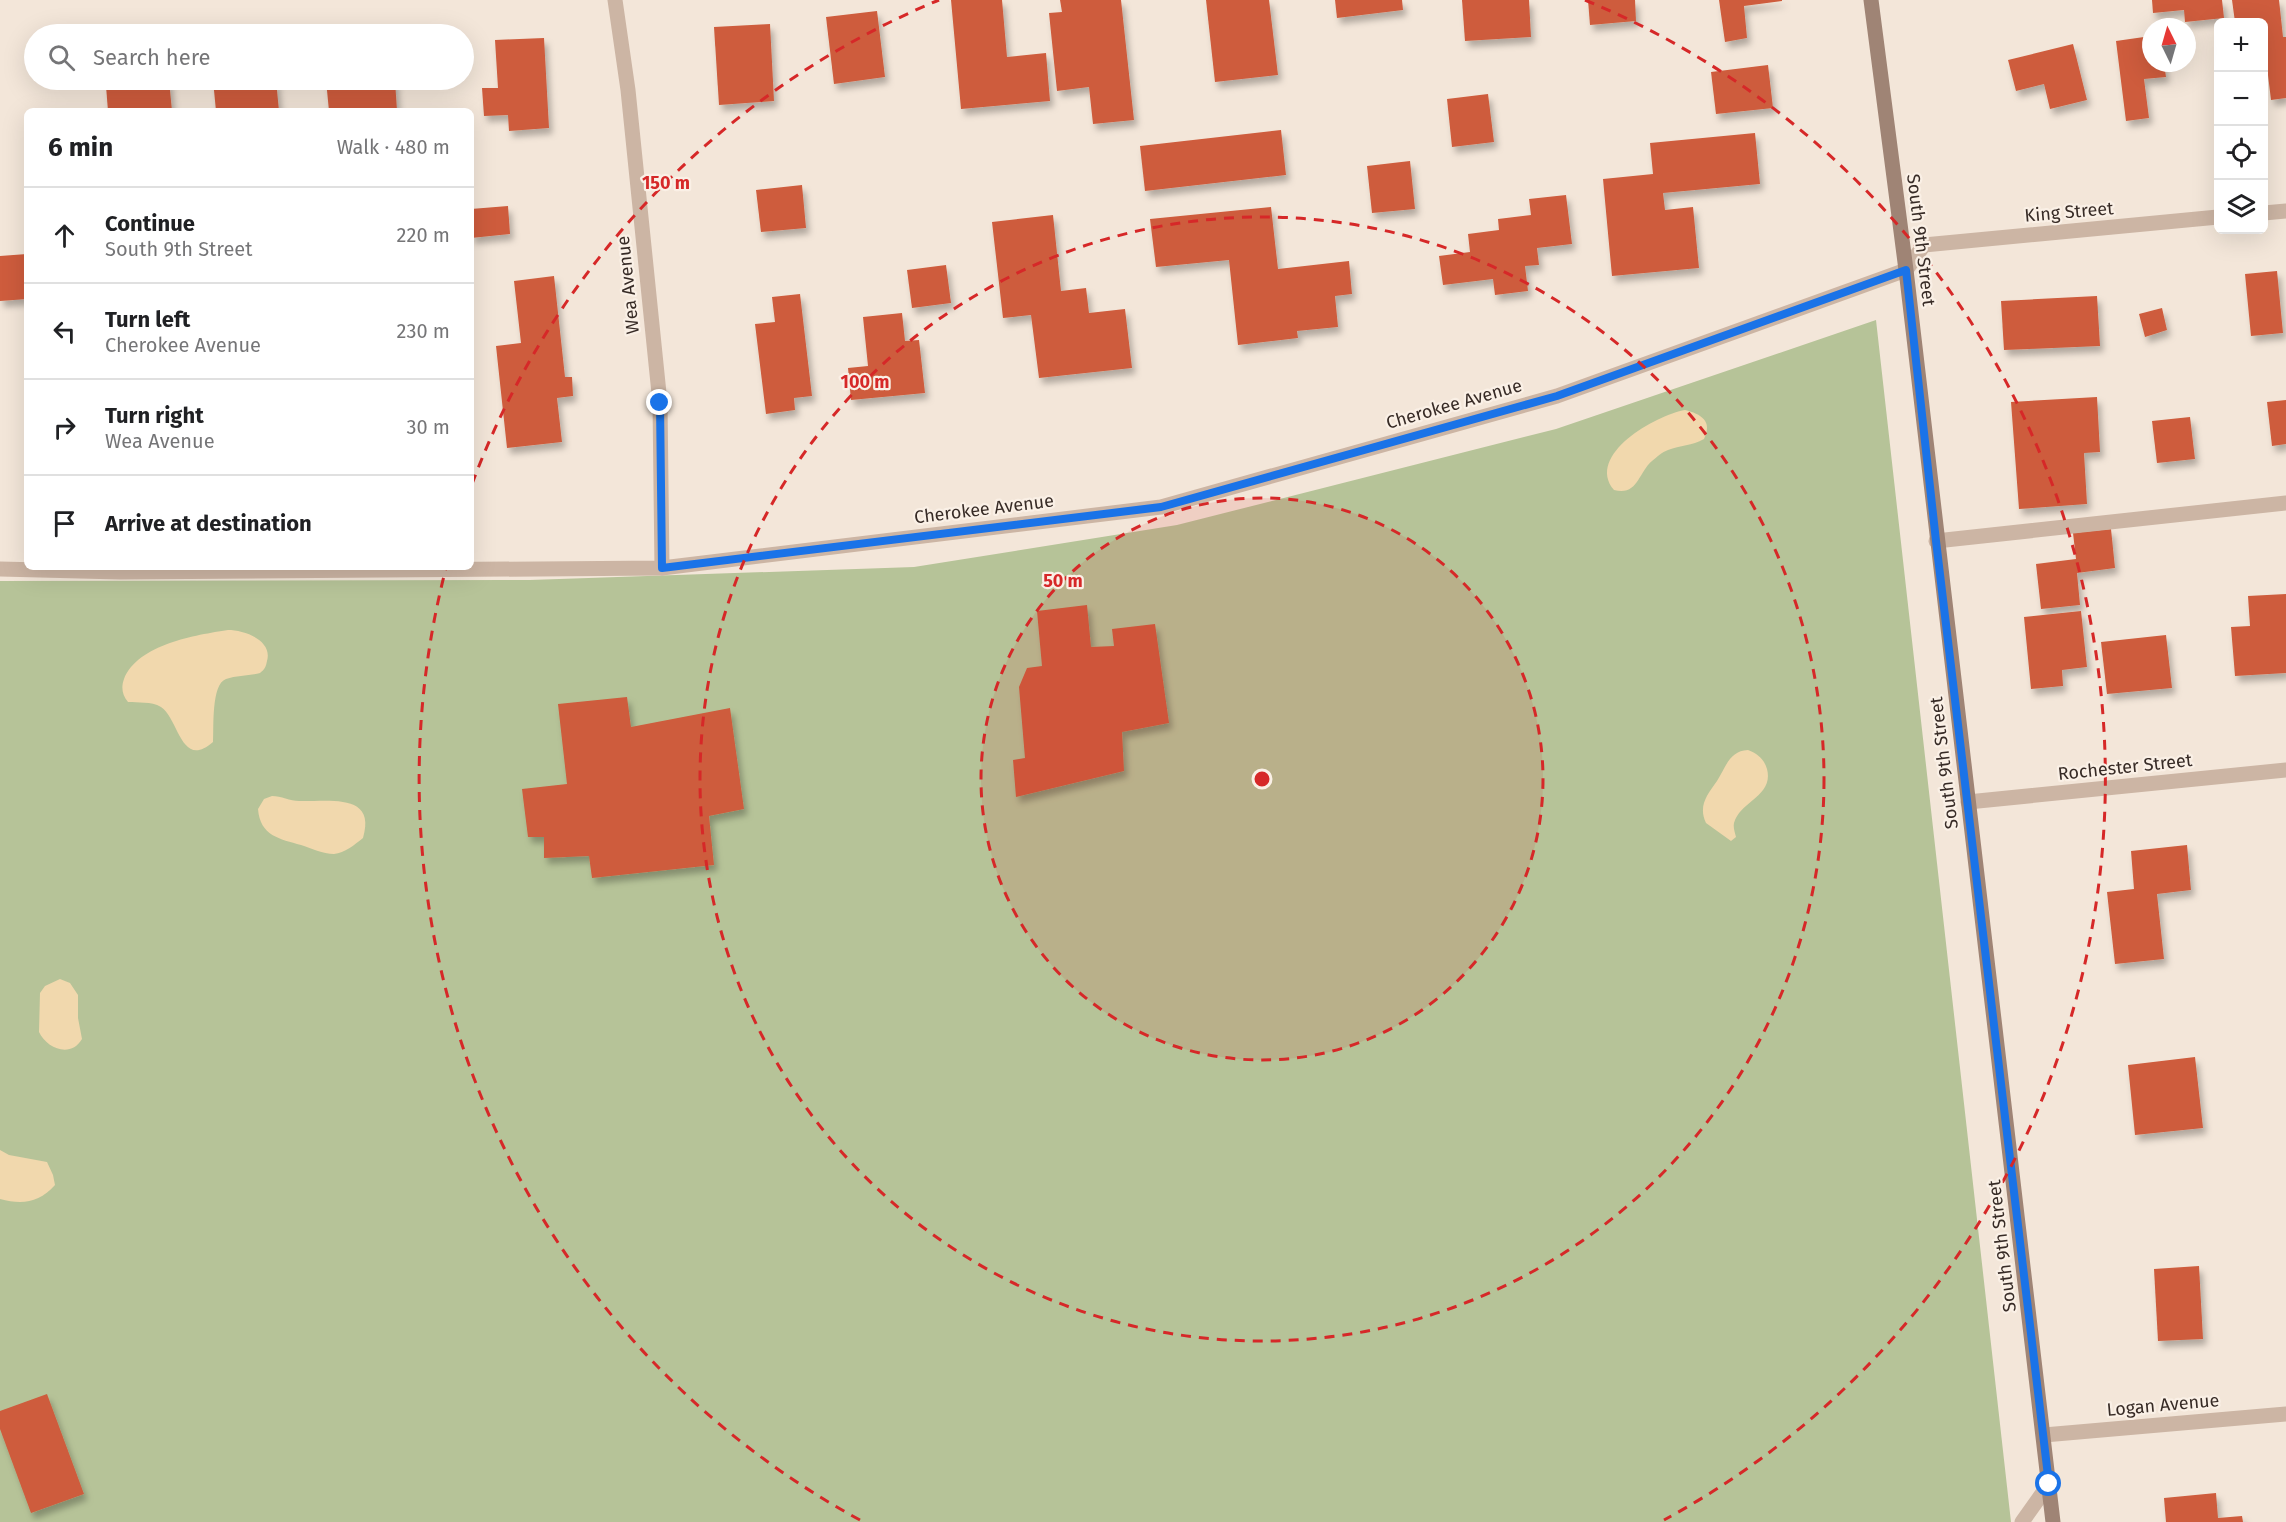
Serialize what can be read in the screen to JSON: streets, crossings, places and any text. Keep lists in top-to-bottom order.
{
  "streets": {
    "street": [
      "King Street",
      "South 9th Street",
      "Wea Avenue",
      "Cherokee Avenue",
      "Rochester Street",
      "Logan Avenue"
    ]
  },
  "crossings": [
    ["King Street", "South 9th Street"],
    ["King Street", "Cherokee Avenue"],
    ["South 9th Street", "Cherokee Avenue"],
    ["South 9th Street", "Rochester Street"],
    ["South 9th Street", "Logan Avenue"],
    ["Wea Avenue", "Cherokee Avenue"]
  ],
  "north": "top",
  "page": {
    "map_buttons": ["+", "−"],
    "search": "Search here",
    "heading": ["6 min", "Walk · 480 m"],
    "list": [
      ["Continue", "South 9th Street", "220 m"],
      ["Turn left", "Cherokee Avenue", "230 m"],
      ["Turn right", "Wea Avenue", "30 m"],
      "Arrive at destination"
    ]
  },
  "rings": ["150 m", "100 m", "50 m"]
}
